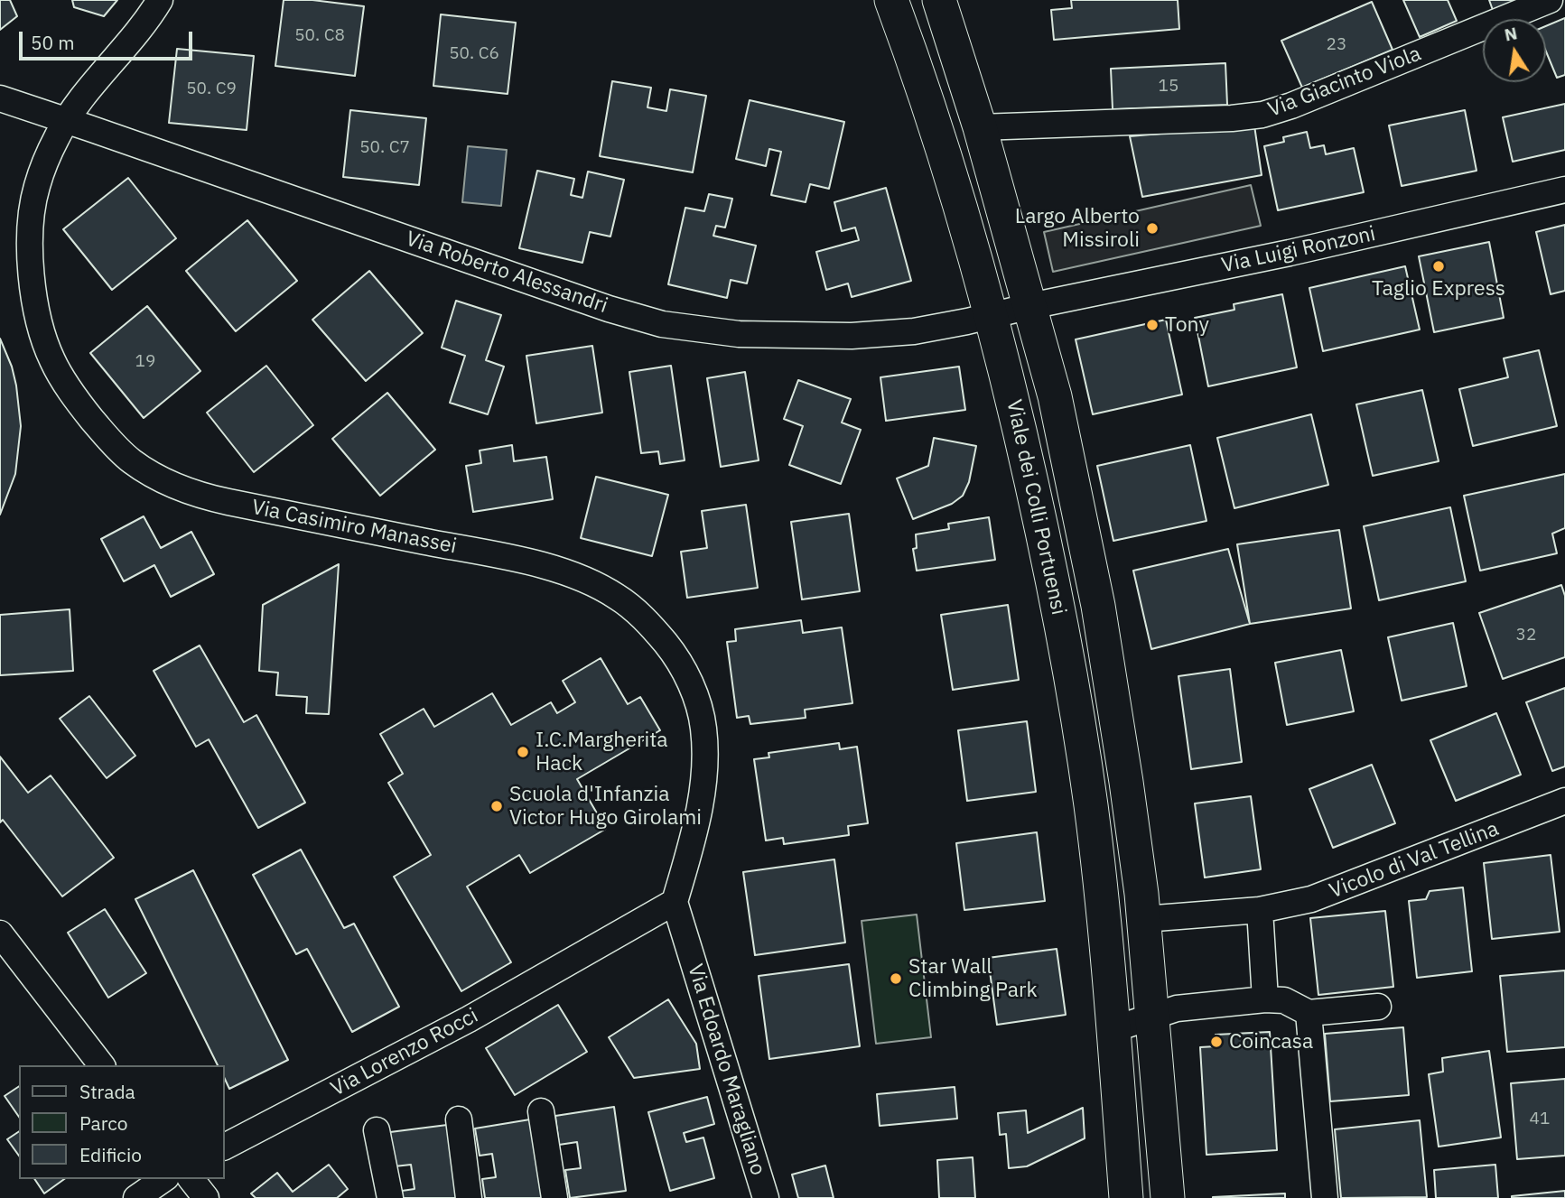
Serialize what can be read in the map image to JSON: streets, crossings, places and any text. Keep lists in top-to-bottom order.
{
  "streets": {
    "main road": ["Viale dei Colli Portuensi"],
    "street": [
      "Via Giacinto Viola",
      "Via Luigi Ronzoni",
      "Via Roberto Alessandri",
      "Via Casimiro Manassei",
      "Vicolo di Val Tellina",
      "Via Lorenzo Rocci",
      "Via Edoardo Maragliano"
    ]
  },
  "crossings": [
    ["Via Giacinto Viola", "Viale dei Colli Portuensi"],
    ["Via Luigi Ronzoni", "Via Roberto Alessandri"],
    ["Via Luigi Ronzoni", "Viale dei Colli Portuensi"],
    ["Via Roberto Alessandri", "Viale dei Colli Portuensi"],
    ["Via Roberto Alessandri", "Via Casimiro Manassei"],
    ["Viale dei Colli Portuensi", "Vicolo di Val Tellina"],
    ["Via Casimiro Manassei", "Via Lorenzo Rocci"],
    ["Via Casimiro Manassei", "Via Edoardo Maragliano"],
    ["Via Lorenzo Rocci", "Via Edoardo Maragliano"]
  ],
  "places": [
    "Largo Alberto Missiroli",
    "Taglio Express",
    "Tony",
    "I.C.Margherita Hack",
    "Scuola d'Infanzia Victor Hugo Girolami",
    "Star Wall Climbing Park",
    "Coincasa"
  ],
  "house_numbers": [
    "50. C8",
    "23",
    "50. C6",
    "15",
    "50. C9",
    "50. C7",
    "19",
    "32",
    "41"
  ],
  "legend": ["Strada", "Parco", "Edificio"],
  "scale_bar": "50 m",
  "north": "top"
}
